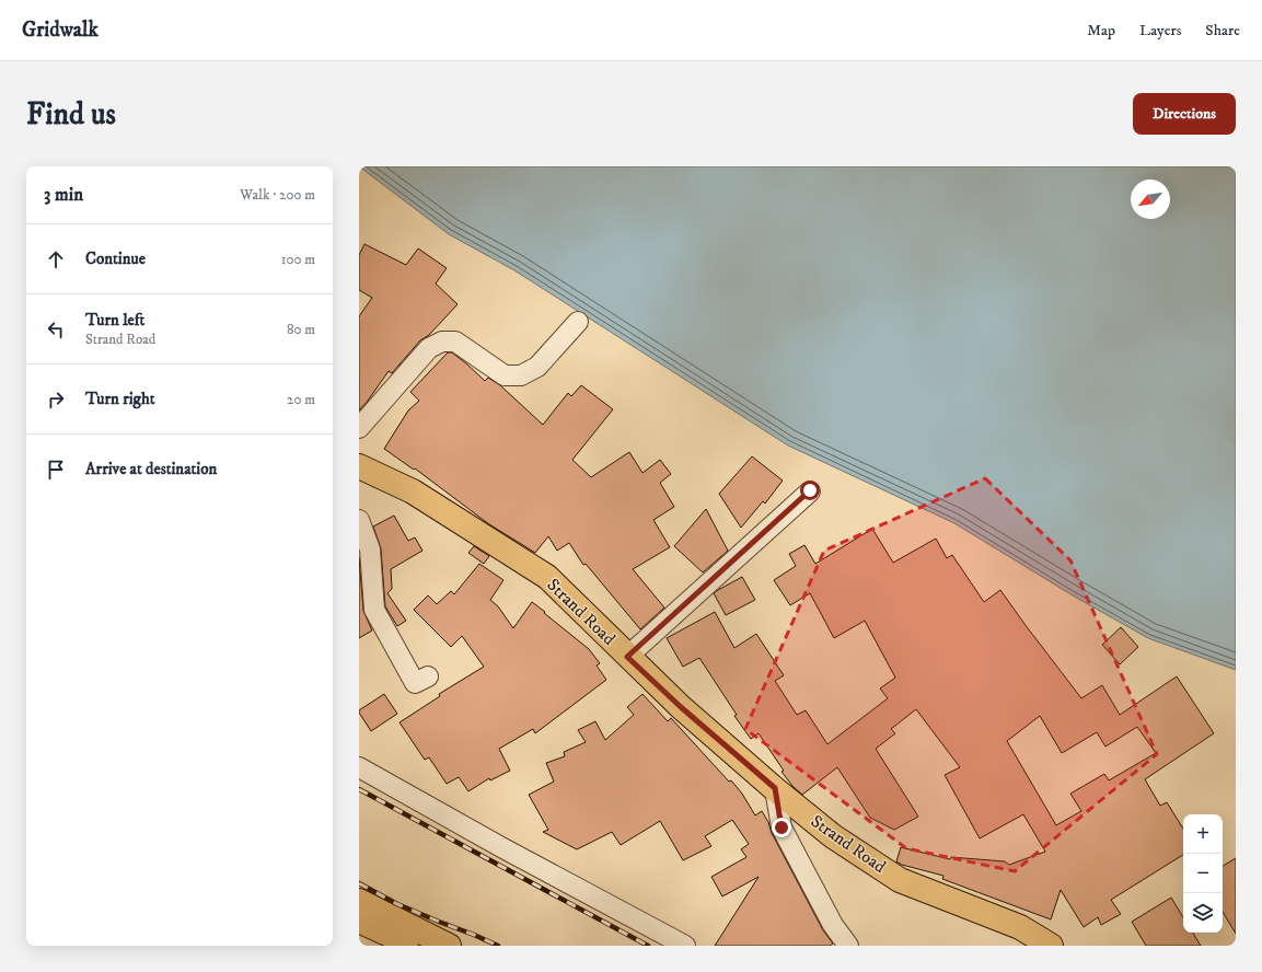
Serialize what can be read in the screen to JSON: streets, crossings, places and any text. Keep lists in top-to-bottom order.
{
  "streets": {
    "main road": ["Strand Road"]
  },
  "north": "bottom left",
  "page": {
    "header": "Gridwalk",
    "nav": ["Map", "Layers", "Share"],
    "buttons": "Directions",
    "title": "Find us",
    "heading": ["3 min", "Walk · 200 m"],
    "list": [
      ["Continue", "100 m"],
      ["Turn left", "Strand Road", "80 m"],
      ["Turn right", "20 m"],
      "Arrive at destination"
    ],
    "map_buttons": ["+", "−"]
  }
}
